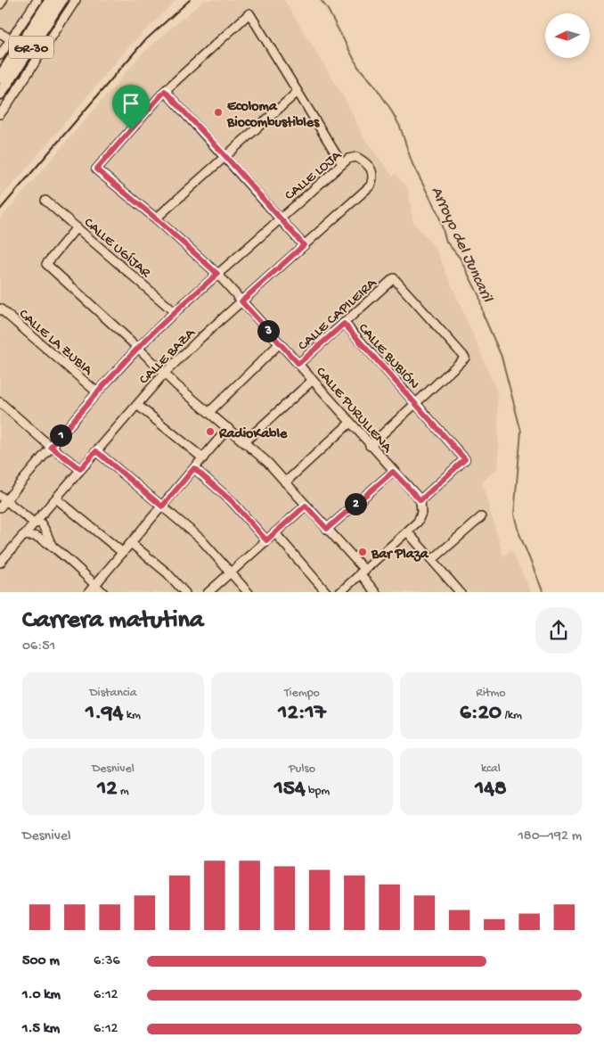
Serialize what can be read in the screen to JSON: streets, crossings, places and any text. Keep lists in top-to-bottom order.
{
  "streets": {
    "highway": ["GR-30"],
    "street": [
      "CALLE LOJA",
      "CALLE UGÍJAR",
      "CALLE CAPILEIRA",
      "CALLE LA ZUBIA",
      "CALLE BAZA",
      "CALLE BUBIÓN",
      "CALLE PURULLENA"
    ]
  },
  "crossings": [
    ["CALLE LOJA", "CALLE UGÍJAR"],
    ["CALLE LOJA", "CALLE LA ZUBIA"],
    ["CALLE LOJA", "CALLE BAZA"],
    ["CALLE LOJA", "CALLE PURULLENA"],
    ["CALLE CAPILEIRA", "CALLE BUBIÓN"],
    ["CALLE CAPILEIRA", "CALLE PURULLENA"],
    ["CALLE BAZA", "CALLE PURULLENA"],
    ["CALLE BUBIÓN", "CALLE PURULLENA"]
  ],
  "water": ["Arroyo del Juncaril"],
  "places": ["Ecoloma Biocombustibles", "RadioKable", "Bar Plaza"],
  "north": "left",
  "page": {
    "pins": ["3", "1", "2"],
    "heading": ["Carrera matutina", "06:51"],
    "stats": [
      ["Distancia", "1.94 km"],
      ["Tiempo", "12:17"],
      ["Ritmo", "6:20 /km"],
      ["Desnivel", "12 m"],
      ["Pulso", "154 bpm"],
      ["kcal", "148"]
    ],
    "chart": ["Desnivel", "180–192 m"],
    "list": [
      {
        "name": "500 m",
        "note": "6:36"
      },
      {
        "name": "1.0 km",
        "note": "6:12"
      },
      {
        "name": "1.5 km",
        "note": "6:12"
      }
    ]
  }
}
